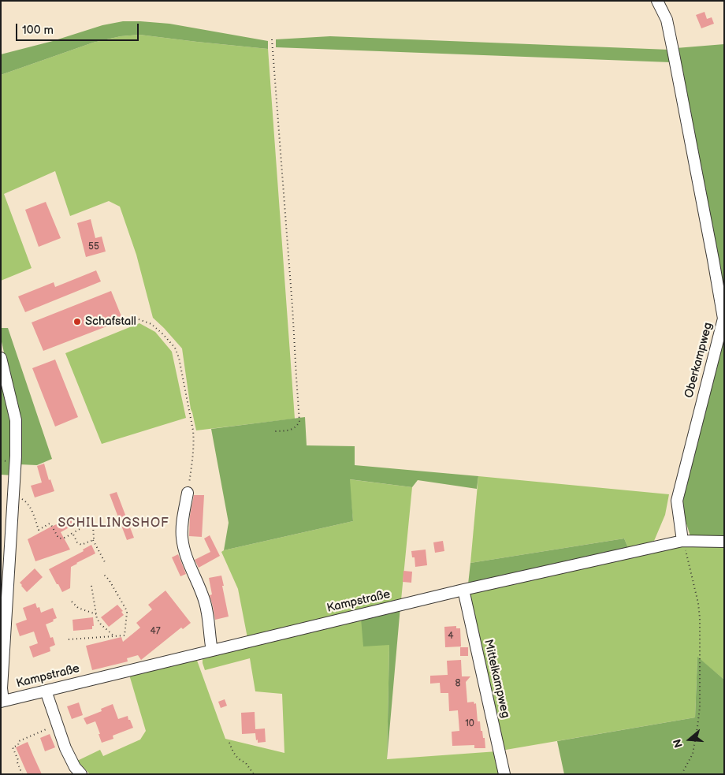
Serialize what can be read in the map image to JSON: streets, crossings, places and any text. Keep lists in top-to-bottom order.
{
  "streets": {
    "street": ["Oberkampweg", "Kampstraße", "Mittelkampweg"]
  },
  "crossings": [
    ["Oberkampweg", "Kampstraße"],
    ["Kampstraße", "Mittelkampweg"]
  ],
  "districts": ["SCHILLINGSHOF"],
  "places": ["Schafstall"],
  "house_numbers": [
    "55",
    "47",
    "4",
    "8",
    "10"
  ],
  "scale_bar": "100 m",
  "north": "left"
}
